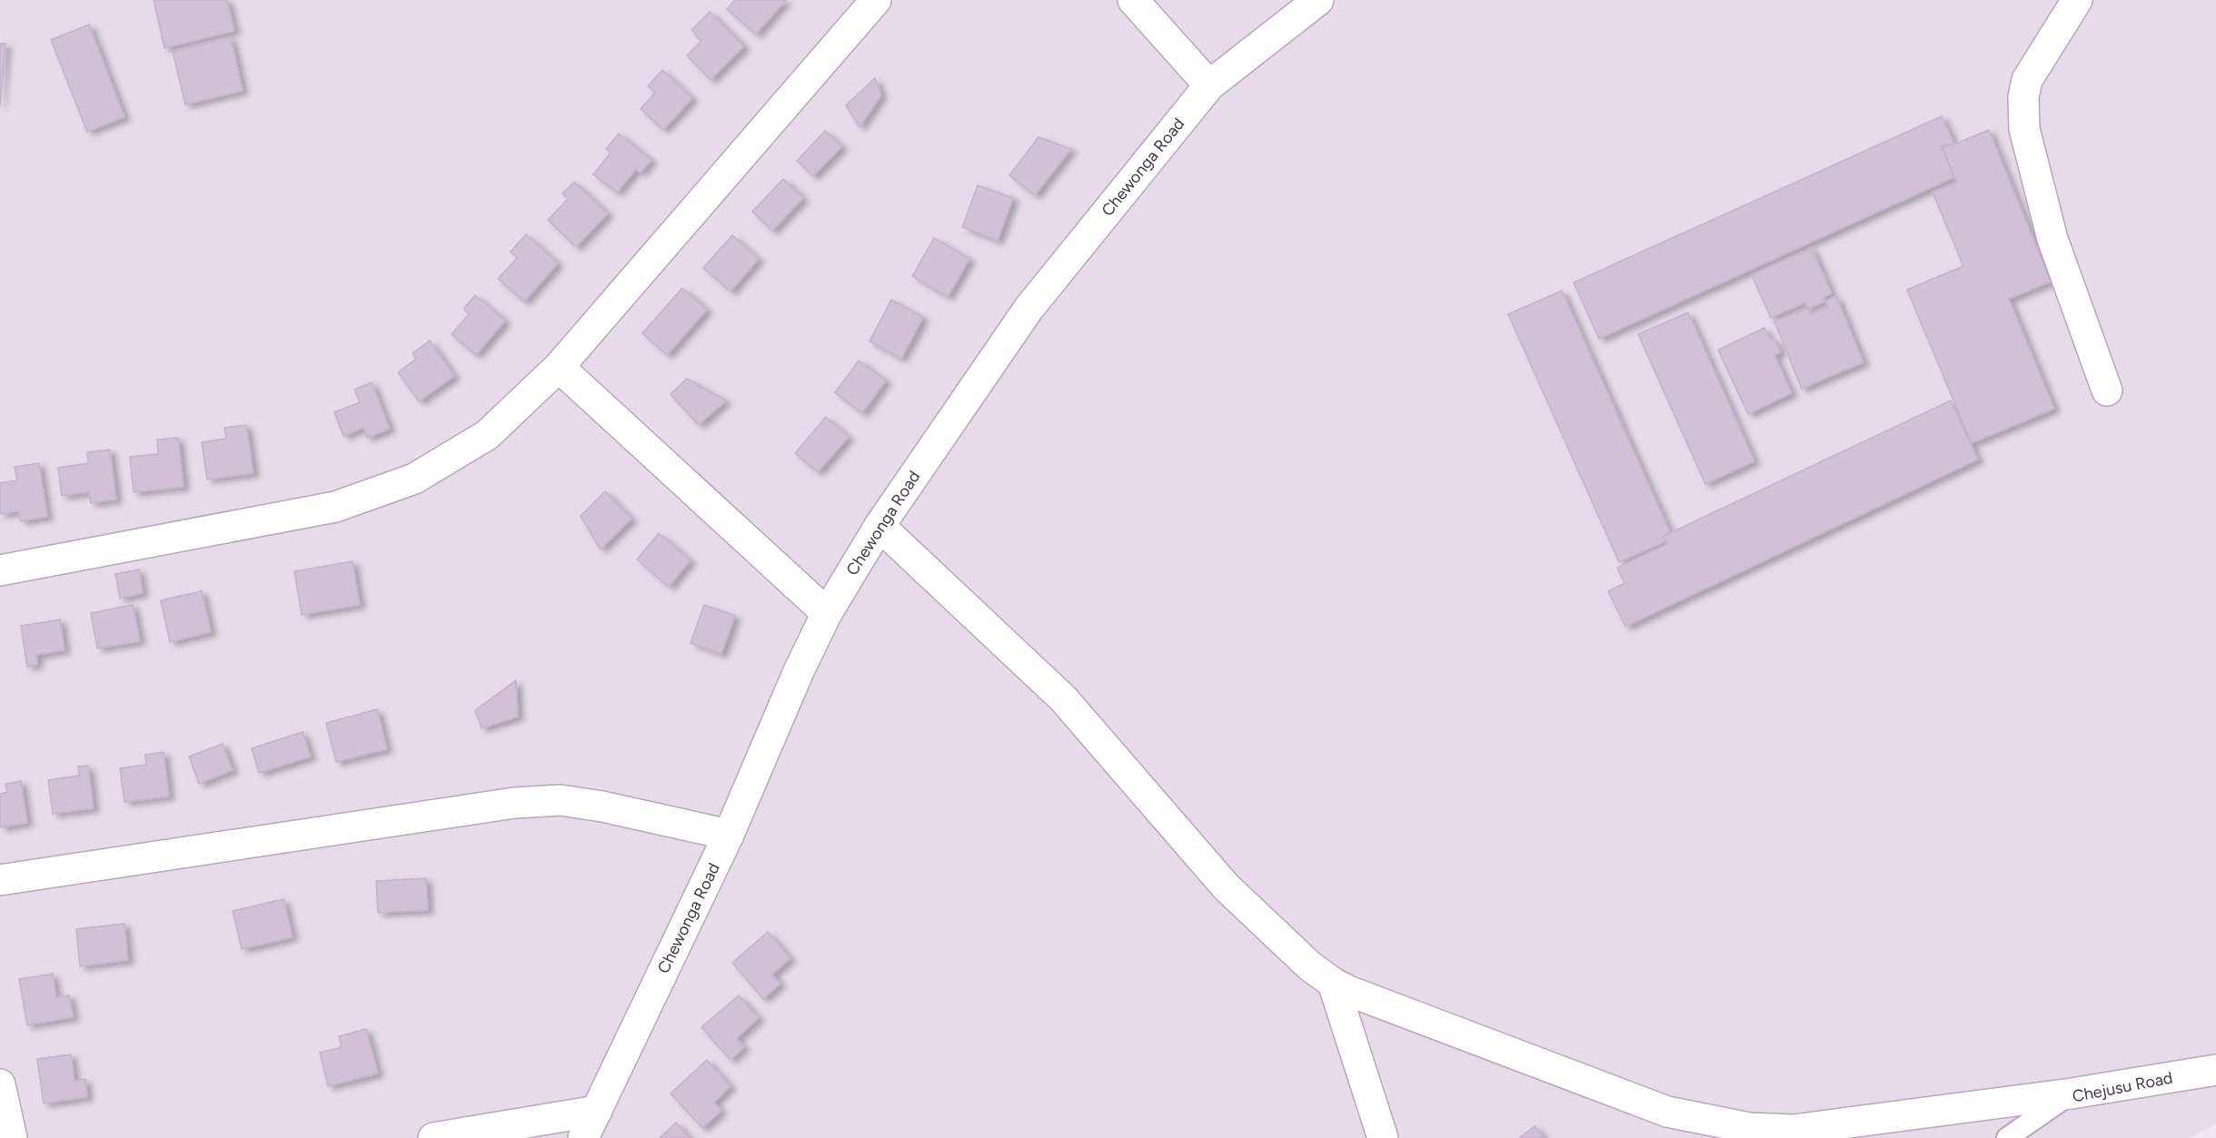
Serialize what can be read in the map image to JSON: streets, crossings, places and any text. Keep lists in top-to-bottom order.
{
  "streets": {
    "street": ["Chewonga Road", "Chejusu Road"]
  }
}
